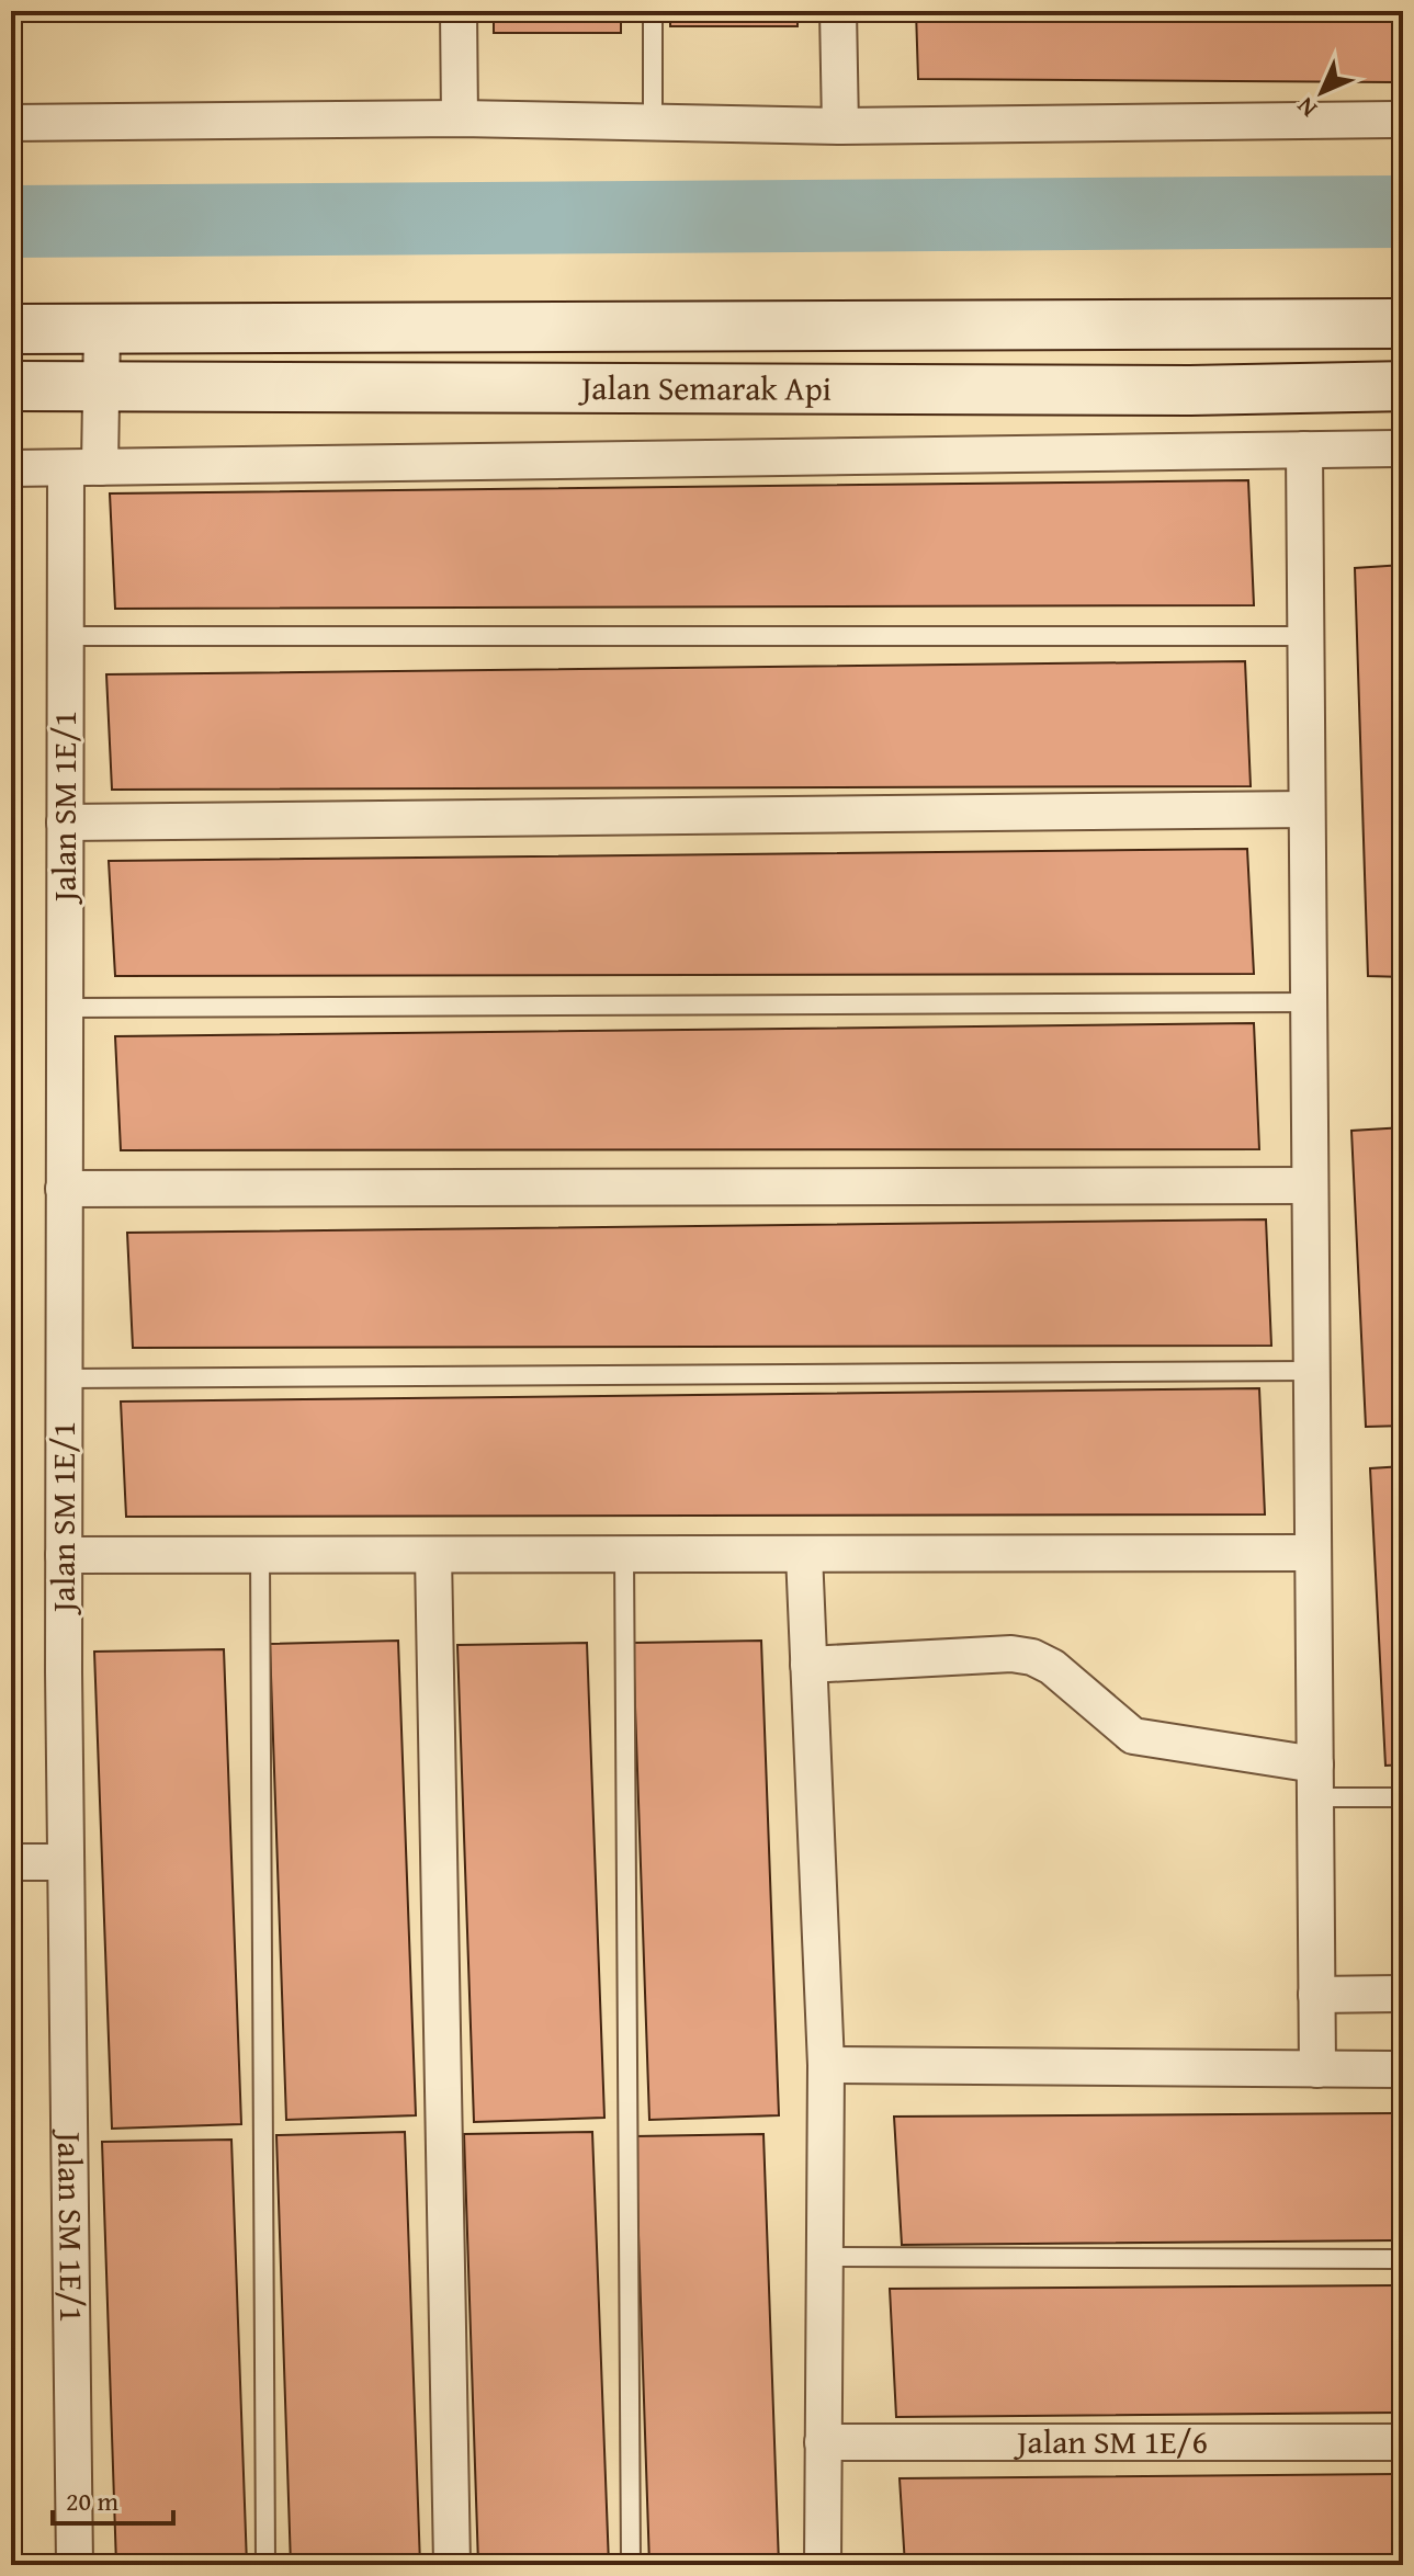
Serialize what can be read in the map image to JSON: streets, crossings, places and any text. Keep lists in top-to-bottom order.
{
  "streets": {
    "street": ["Jalan Semarak Api", "Jalan SM 1E/1", "Jalan SM 1E/6"]
  },
  "crossings": [
    ["Jalan Semarak Api", "Jalan SM 1E/1"]
  ],
  "scale_bar": "20 m",
  "north": "bottom left"
}
